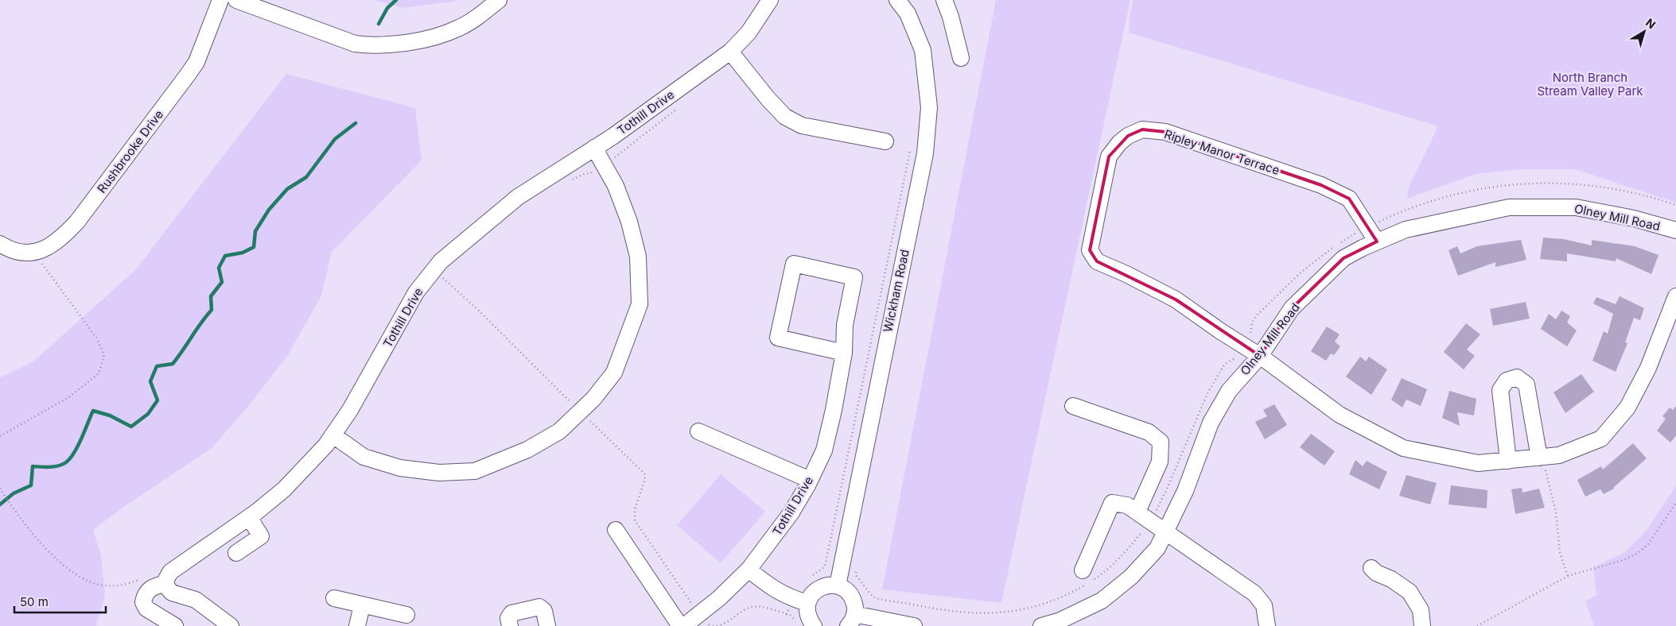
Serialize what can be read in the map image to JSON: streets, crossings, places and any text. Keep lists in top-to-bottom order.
{
  "streets": {
    "street": [
      "Tothill Drive",
      "Rushbrooke Drive",
      "Ripley Manor Terrace",
      "Olney Mill Road",
      "Wickham Road"
    ]
  },
  "crossings": [
    ["Ripley Manor Terrace", "Olney Mill Road"]
  ],
  "parks": ["North Branch Stream Valley Park"],
  "scale_bar": "50 m",
  "north": "top right"
}
